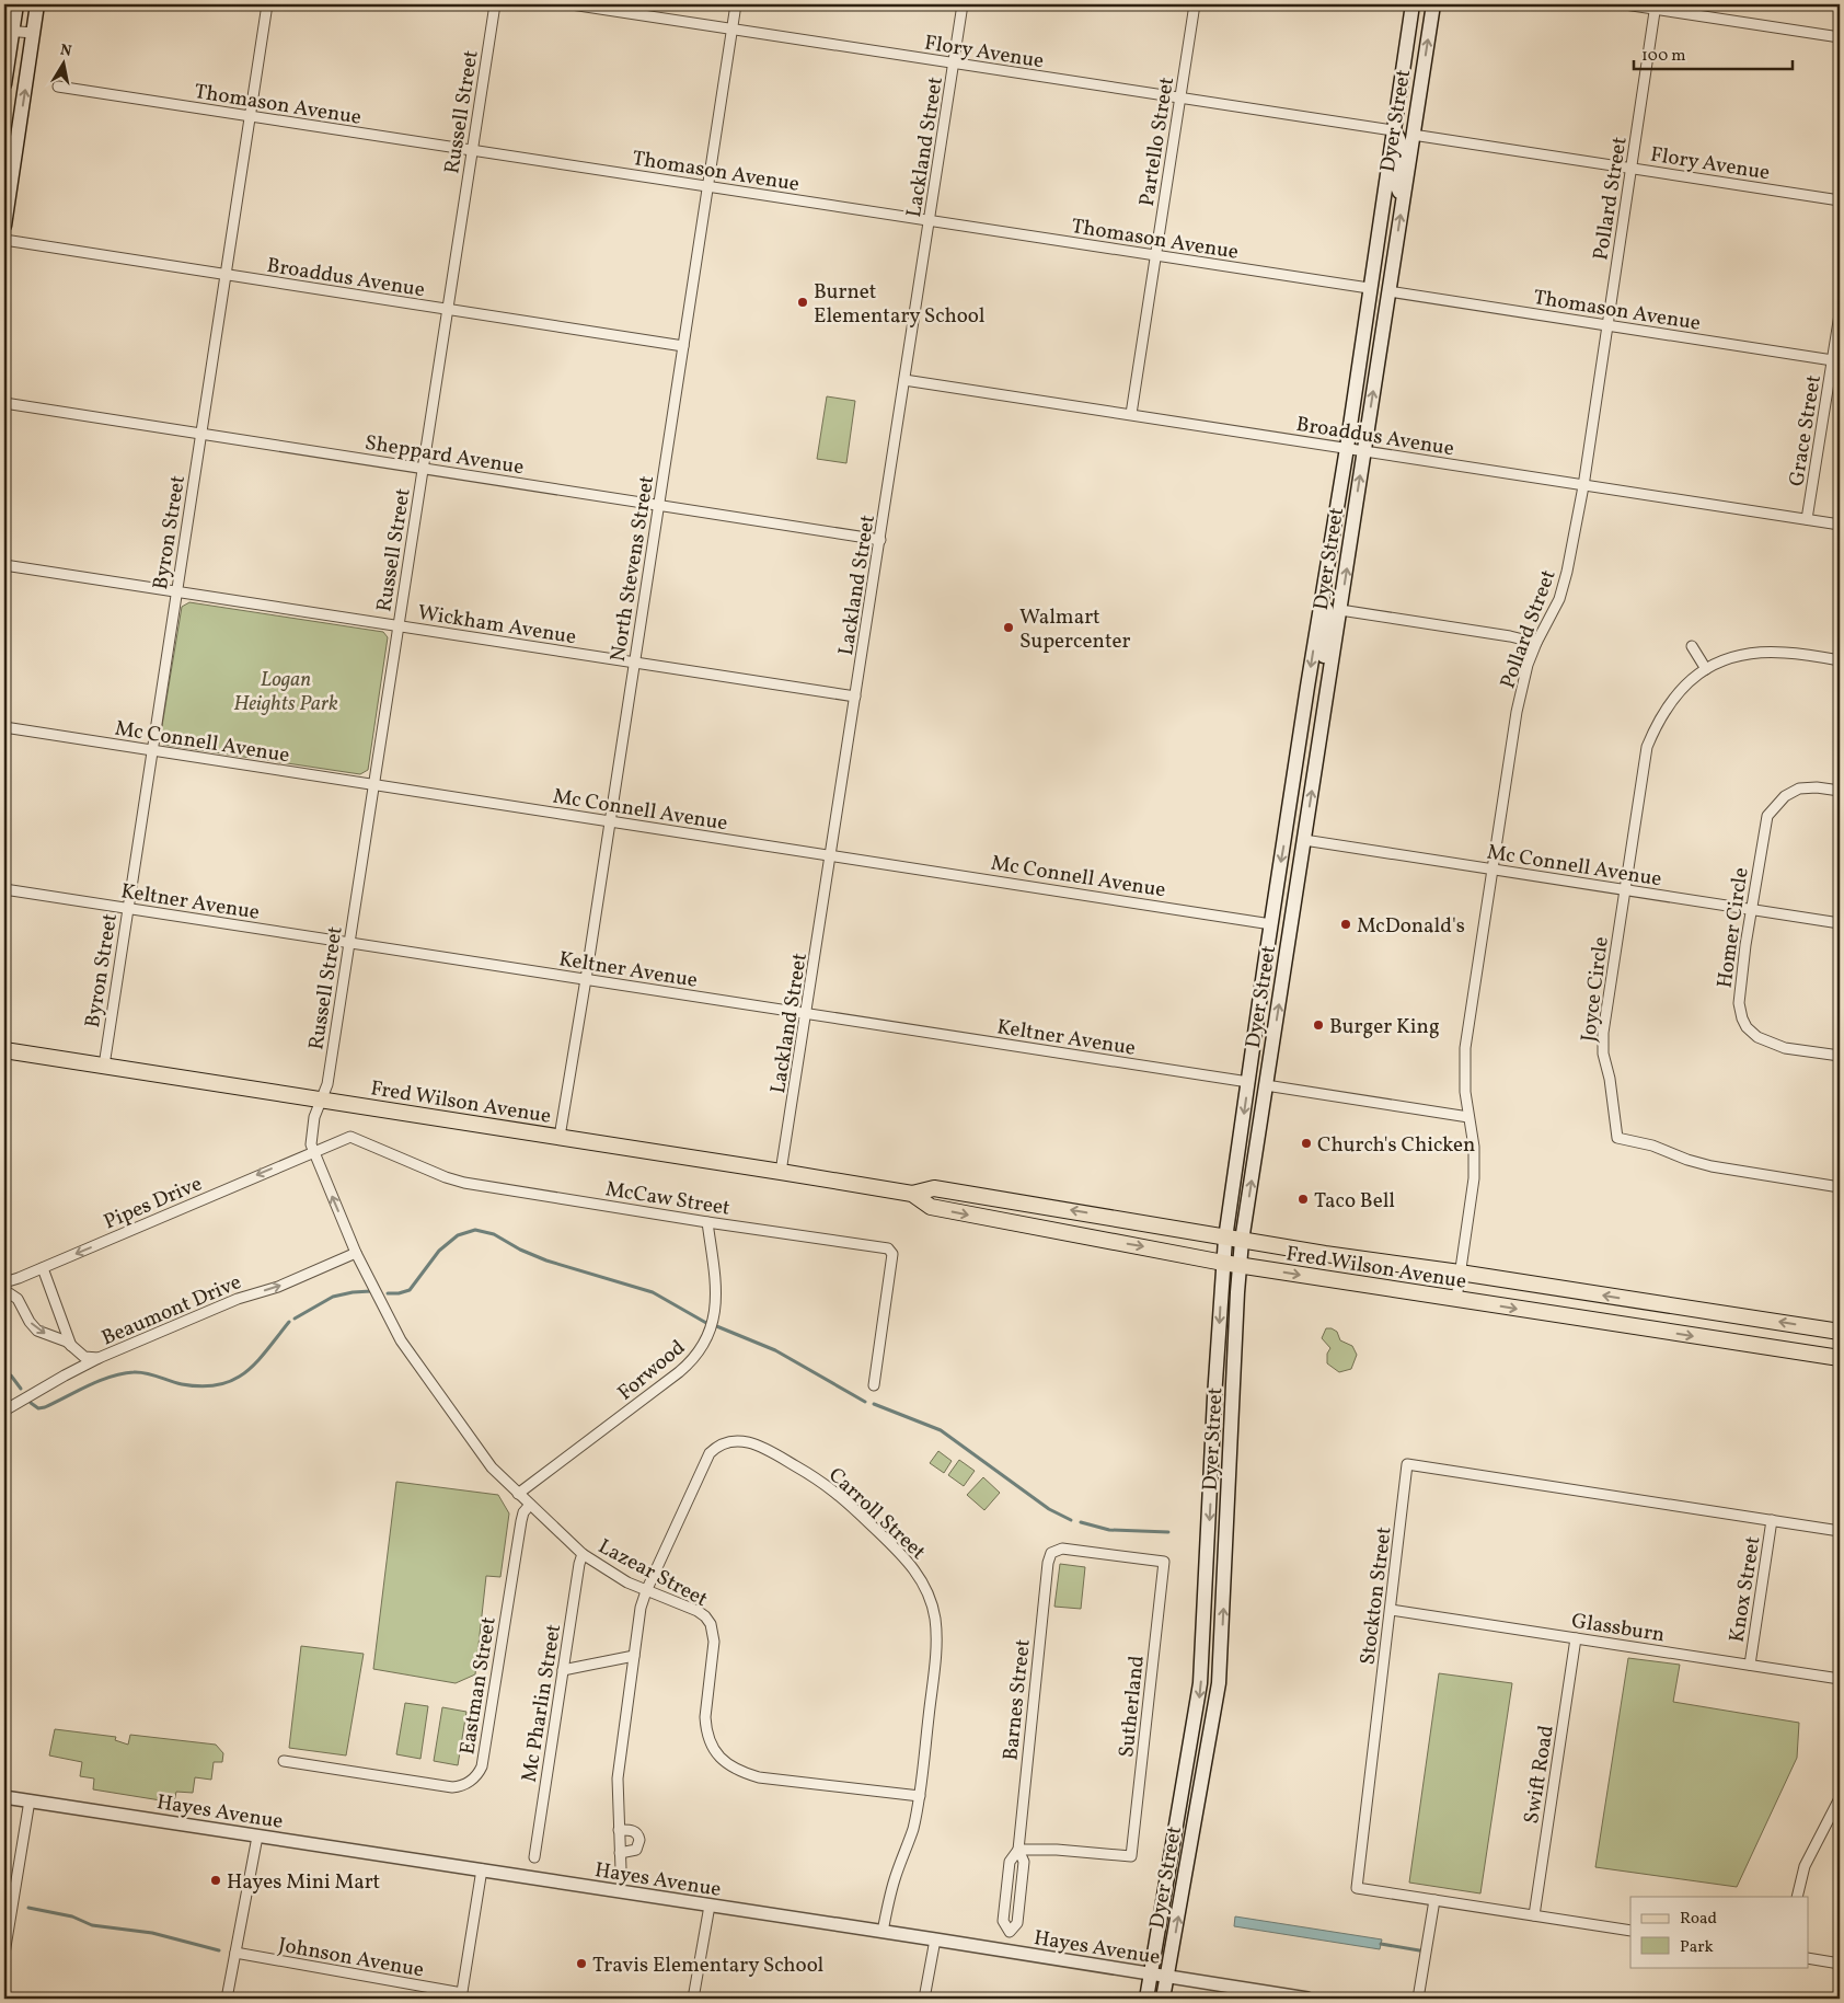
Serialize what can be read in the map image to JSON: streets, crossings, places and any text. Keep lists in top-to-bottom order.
{
  "streets": {
    "main road": ["Dyer Street", "Fred Wilson Avenue"],
    "street": [
      "Flory Avenue",
      "Thomason Avenue",
      "Russell Street",
      "Partello Street",
      "Lackland Street",
      "Pollard Street",
      "Broaddus Avenue",
      "Grace Street",
      "Sheppard Avenue",
      "Byron Street",
      "North Stevens Street",
      "Wickham Avenue",
      "Mc Connell Avenue",
      "Keltner Avenue",
      "Homer Circle",
      "Joyce Circle",
      "McCaw Street",
      "Pipes Drive",
      "Beaumont Drive",
      "Forwood",
      "Carroll Street",
      "Lazear Street",
      "Knox Street",
      "Stockton Street",
      "Glassburn",
      "Eastman Street",
      "Barnes Street",
      "Mc Pharlin Street",
      "Sutherland",
      "Swift Road",
      "Hayes Avenue",
      "Johnson Avenue"
    ]
  },
  "crossings": [
    ["Flory Avenue", "Dyer Street"],
    ["Flory Avenue", "Partello Street"],
    ["Flory Avenue", "Lackland Street"],
    ["Flory Avenue", "Pollard Street"],
    ["Flory Avenue", "North Stevens Street"],
    ["Thomason Avenue", "Russell Street"],
    ["Thomason Avenue", "Dyer Street"],
    ["Thomason Avenue", "Partello Street"],
    ["Thomason Avenue", "Lackland Street"],
    ["Thomason Avenue", "Pollard Street"],
    ["Thomason Avenue", "Grace Street"],
    ["Thomason Avenue", "Byron Street"],
    ["Thomason Avenue", "North Stevens Street"],
    ["Russell Street", "Broaddus Avenue"],
    ["Russell Street", "Sheppard Avenue"],
    ["Russell Street", "Wickham Avenue"],
    ["Russell Street", "Mc Connell Avenue"],
    ["Russell Street", "Keltner Avenue"],
    ["Russell Street", "Fred Wilson Avenue"],
    ["Russell Street", "McCaw Street"],
    ["Russell Street", "Pipes Drive"],
    ["Russell Street", "Lazear Street"],
    ["Dyer Street", "Broaddus Avenue"],
    ["Dyer Street", "Mc Connell Avenue"],
    ["Dyer Street", "Keltner Avenue"],
    ["Dyer Street", "Fred Wilson Avenue"],
    ["Dyer Street", "Hayes Avenue"],
    ["Partello Street", "Broaddus Avenue"],
    ["Lackland Street", "Broaddus Avenue"],
    ["Lackland Street", "Sheppard Avenue"],
    ["Lackland Street", "Wickham Avenue"],
    ["Lackland Street", "Mc Connell Avenue"],
    ["Lackland Street", "Keltner Avenue"],
    ["Lackland Street", "Fred Wilson Avenue"],
    ["Pollard Street", "Broaddus Avenue"],
    ["Pollard Street", "Mc Connell Avenue"],
    ["Pollard Street", "Fred Wilson Avenue"],
    ["Broaddus Avenue", "Grace Street"],
    ["Broaddus Avenue", "Byron Street"],
    ["Broaddus Avenue", "North Stevens Street"],
    ["Sheppard Avenue", "Byron Street"],
    ["Sheppard Avenue", "North Stevens Street"],
    ["Byron Street", "Wickham Avenue"],
    ["Byron Street", "Mc Connell Avenue"],
    ["Byron Street", "Keltner Avenue"],
    ["Byron Street", "Fred Wilson Avenue"],
    ["North Stevens Street", "Wickham Avenue"],
    ["North Stevens Street", "Mc Connell Avenue"],
    ["North Stevens Street", "Keltner Avenue"],
    ["North Stevens Street", "Fred Wilson Avenue"],
    ["Mc Connell Avenue", "Homer Circle"],
    ["Mc Connell Avenue", "Joyce Circle"],
    ["McCaw Street", "Pipes Drive"],
    ["McCaw Street", "Forwood"],
    ["McCaw Street", "Lazear Street"],
    ["Pipes Drive", "Lazear Street"],
    ["Beaumont Drive", "Lazear Street"],
    ["Forwood", "Lazear Street"],
    ["Carroll Street", "Lazear Street"],
    ["Carroll Street", "Hayes Avenue"],
    ["Lazear Street", "Eastman Street"],
    ["Lazear Street", "Mc Pharlin Street"],
    ["Knox Street", "Stockton Street"],
    ["Knox Street", "Glassburn"],
    ["Stockton Street", "Glassburn"],
    ["Stockton Street", "Swift Road"],
    ["Glassburn", "Swift Road"],
    ["Barnes Street", "Sutherland"],
    ["Barnes Street", "Hayes Avenue"]
  ],
  "one_way": ["Pipes Drive", "Beaumont Drive"],
  "parks": ["Logan Heights Park"],
  "places": [
    "Burnet Elementary School",
    "Walmart Supercenter",
    "McDonald's",
    "Burger King",
    "Church's Chicken",
    "Taco Bell",
    "Hayes Mini Mart",
    "Travis Elementary School"
  ],
  "legend": ["Road", "Park"],
  "scale_bar": "100 m",
  "north": "top"
}
